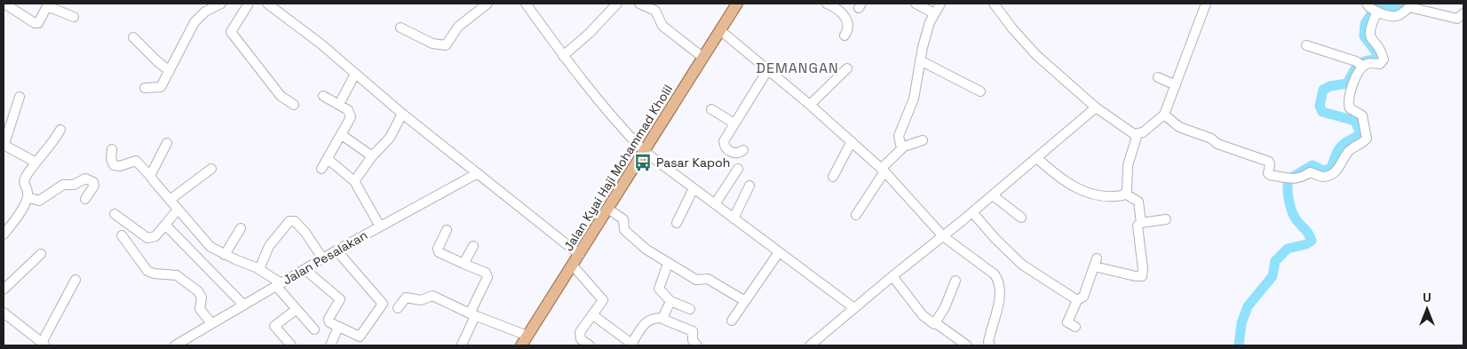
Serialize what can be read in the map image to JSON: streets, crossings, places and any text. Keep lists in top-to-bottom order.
{
  "streets": {
    "main road": ["Jalan Kyai Haji Mohammad Kholil"],
    "street": ["Jalan Pesalakan"]
  },
  "districts": ["DEMANGAN"],
  "places": {
    "bus stop": ["Pasar Kapoh"]
  },
  "north": "top"
}
